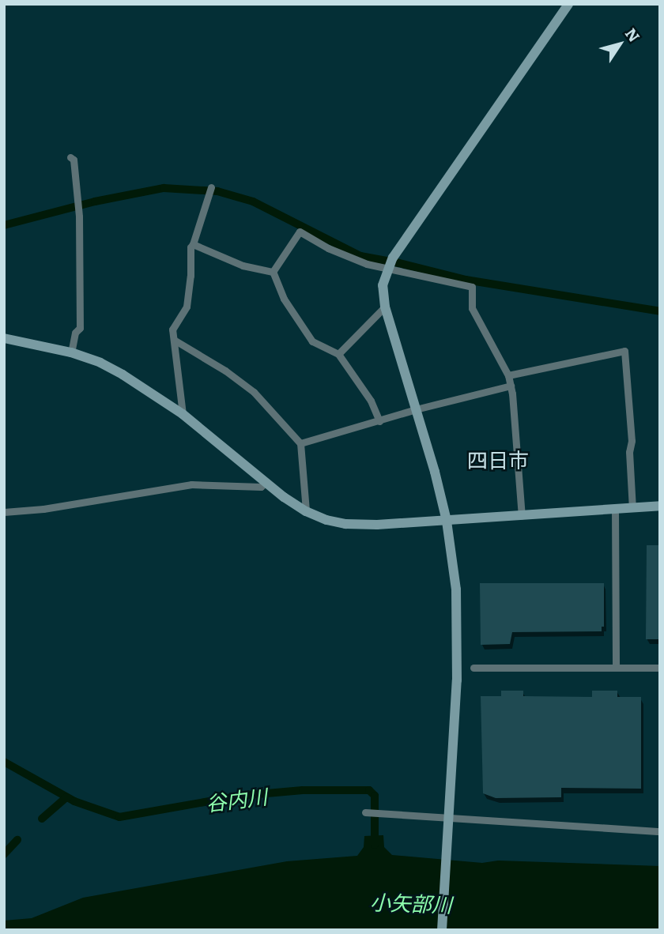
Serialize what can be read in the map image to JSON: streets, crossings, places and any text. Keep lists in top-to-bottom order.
{
  "districts": ["四日市"],
  "water": ["谷内川", "小矢部川"],
  "north": "top right"
}
